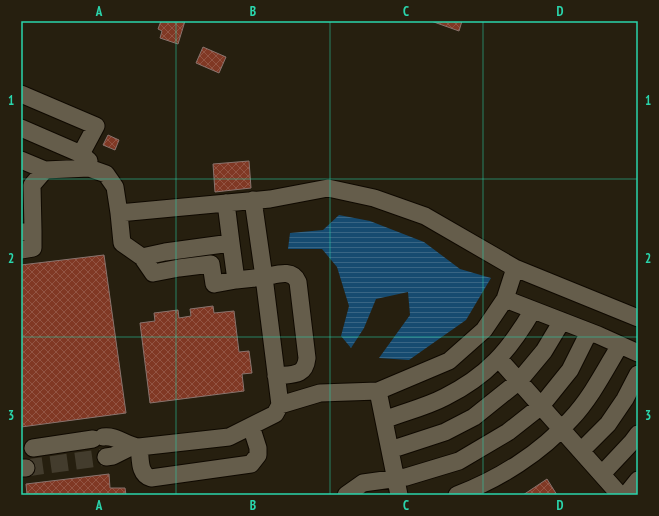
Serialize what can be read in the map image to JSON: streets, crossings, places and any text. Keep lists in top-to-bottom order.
{
  "grid": {
    "columns": [
      "A",
      "B",
      "C",
      "D"
    ],
    "rows": ["1", "2", "3"]
  }
}
